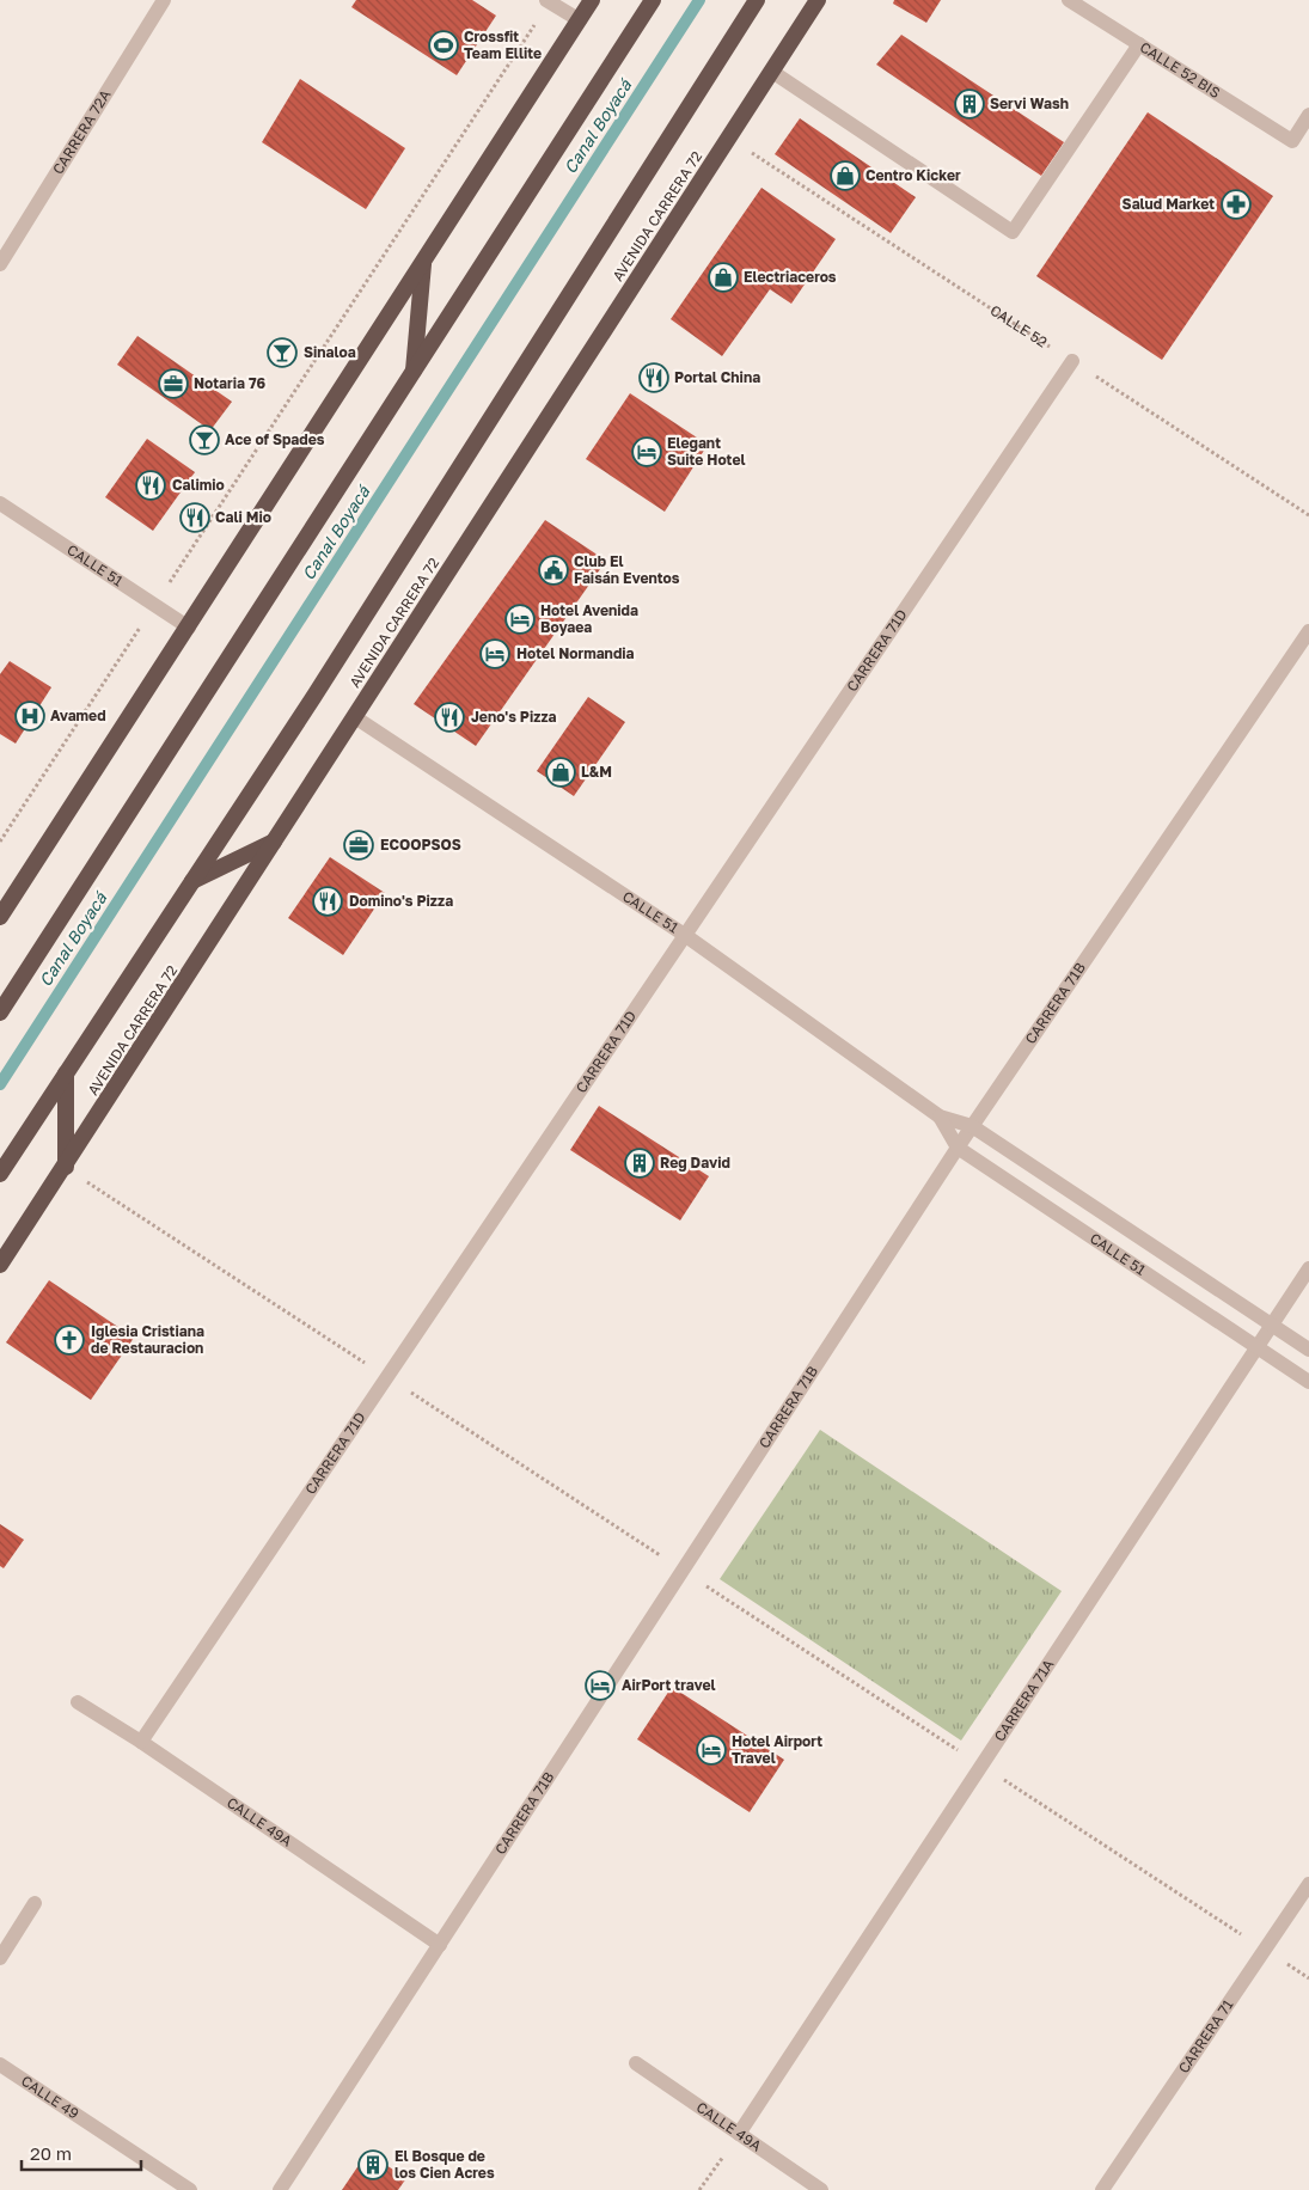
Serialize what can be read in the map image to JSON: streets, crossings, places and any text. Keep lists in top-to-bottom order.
{
  "streets": {
    "highway": ["AVENIDA CARRERA 72"],
    "street": [
      "CALLE 52 BIS",
      "CARRERA 72A",
      "CALLE 51",
      "CARRERA 71D",
      "CARRERA 71B",
      "CARRERA 71A",
      "CALLE 49A",
      "CARRERA 71",
      "CALLE 49"
    ],
    "path": ["CALLE 52"]
  },
  "crossings": [
    ["AVENIDA CARRERA 72", "CALLE 52"],
    ["AVENIDA CARRERA 72", "CALLE 51"],
    ["CALLE 52", "CARRERA 71D"],
    ["CALLE 51", "CARRERA 71D"],
    ["CALLE 51", "CARRERA 71B"],
    ["CALLE 51", "CARRERA 71A"],
    ["CARRERA 71D", "CALLE 49A"],
    ["CARRERA 71B", "CALLE 49A"],
    ["CARRERA 71A", "CALLE 49A"]
  ],
  "water": ["Canal Boyacá"],
  "places": {
    "sports": ["Crossfit Team Ellite"],
    "building": ["Servi Wash", "Reg David", "El Bosque de los Cien Acres"],
    "shop": ["Centro Kicker", "Electriaceros", "L&M"],
    "pharmacy": ["Salud Market"],
    "bar": ["Sinaloa", "Ace of Spades"],
    "restaurant": [
      "Portal China",
      "Calimio",
      "Cali Mio",
      "Jeno's Pizza",
      "Domino's Pizza"
    ],
    "office": ["Notaria 76", "ECOOPSOS"],
    "hotel": [
      "Elegant Suite Hotel",
      "Hotel Avenida Boyaea",
      "Hotel Normandia",
      "AirPort travel",
      "Hotel Airport Travel"
    ],
    "public building": ["Club El Faisán Eventos"],
    "hospital": ["Avamed"],
    "church": ["Iglesia Cristiana de Restauracion"]
  },
  "scale_bar": "20 m"
}
